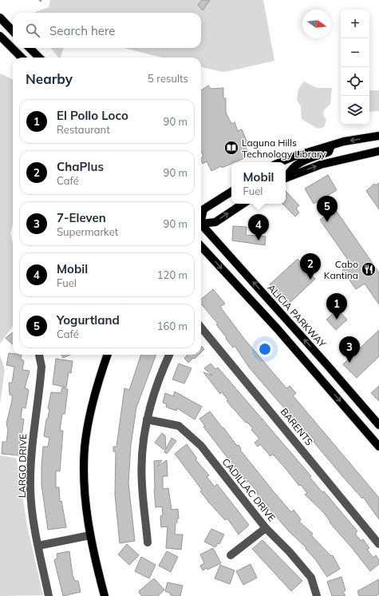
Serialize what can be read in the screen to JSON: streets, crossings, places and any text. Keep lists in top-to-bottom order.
{
  "streets": {
    "main road": ["ALICIA PARKWAY"],
    "street": ["BARENTS", "LARGO DRIVE", "CADILLAC DRIVE"]
  },
  "places": {
    "library": ["Laguna Hills Technology Library"],
    "restaurant": ["Cabo Kantina"]
  },
  "north": "right",
  "page": {
    "map_buttons": ["+", "−"],
    "search": "Search here",
    "heading": ["Nearby", "5 results"],
    "list": [
      {
        "mark": "1",
        "name": "El Pollo Loco",
        "note": "Restaurant",
        "value": "90 m"
      },
      {
        "mark": "2",
        "name": "ChaPlus",
        "note": "Café",
        "value": "90 m"
      },
      {
        "mark": "3",
        "name": "7-Eleven",
        "note": "Supermarket",
        "value": "90 m"
      },
      {
        "mark": "4",
        "name": "Mobil",
        "note": "Fuel",
        "value": "120 m"
      },
      {
        "mark": "5",
        "name": "Yogurtland",
        "note": "Café",
        "value": "160 m"
      }
    ],
    "popup": ["Mobil", "Fuel"],
    "pins": [
      "5",
      "4",
      "2",
      "1",
      "3"
    ]
  }
}
